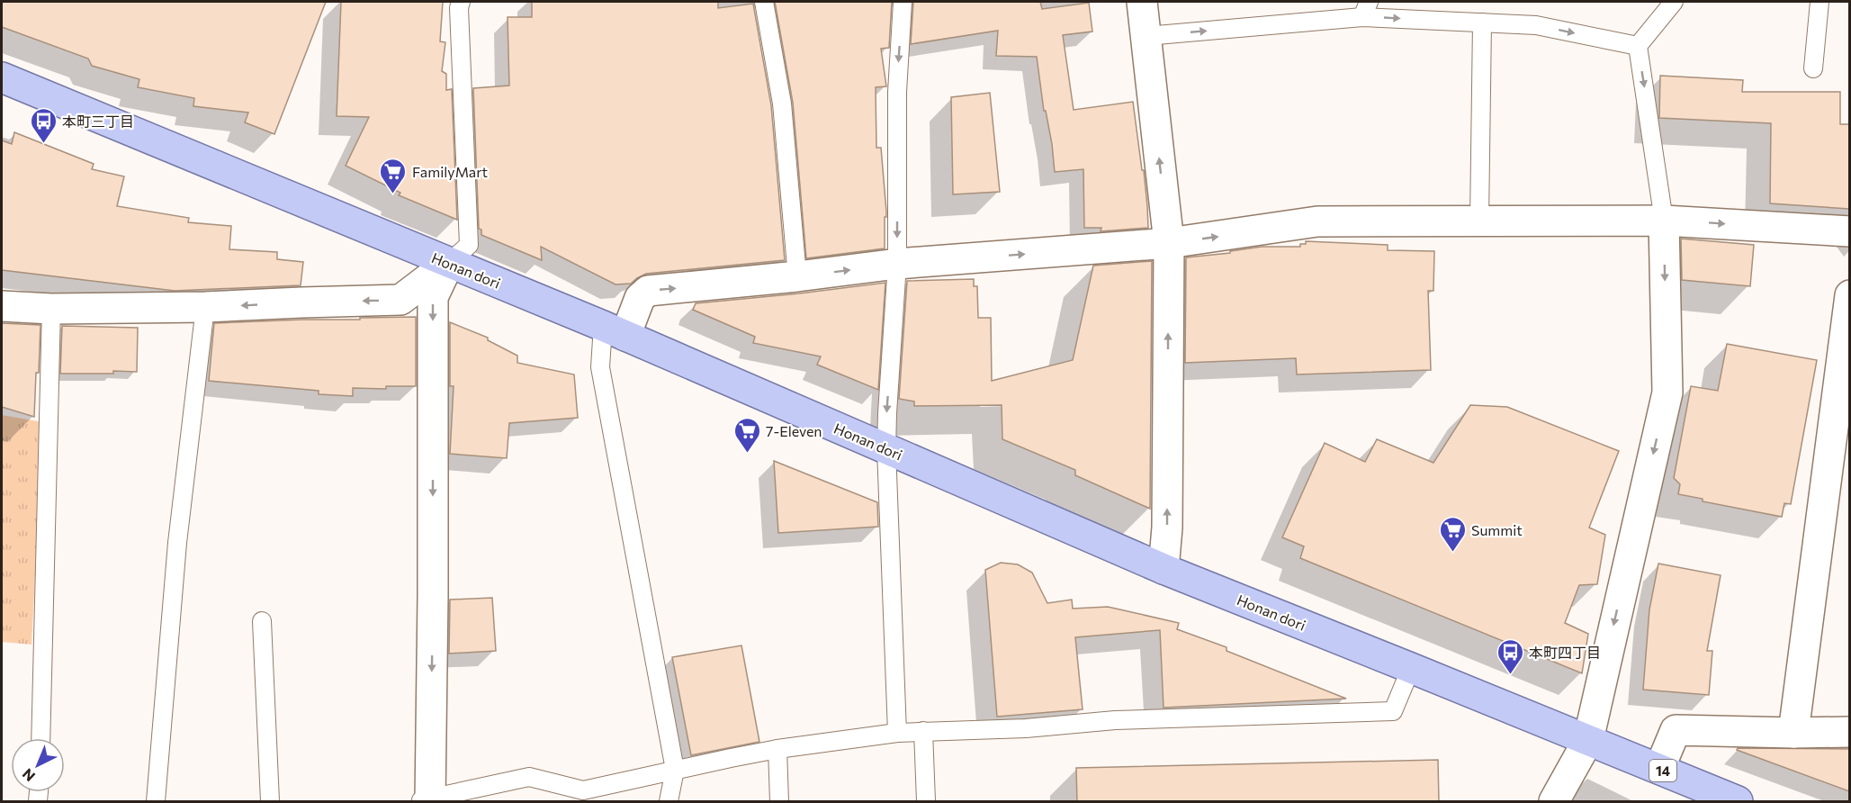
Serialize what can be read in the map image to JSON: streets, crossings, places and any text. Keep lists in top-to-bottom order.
{
  "streets": {
    "main road": ["Honan dori", "14"]
  },
  "places": {
    "bus stop": ["本町三丁目", "本町四丁目"],
    "supermarket": ["FamilyMart", "7-Eleven", "Summit"]
  },
  "north": "bottom left"
}
